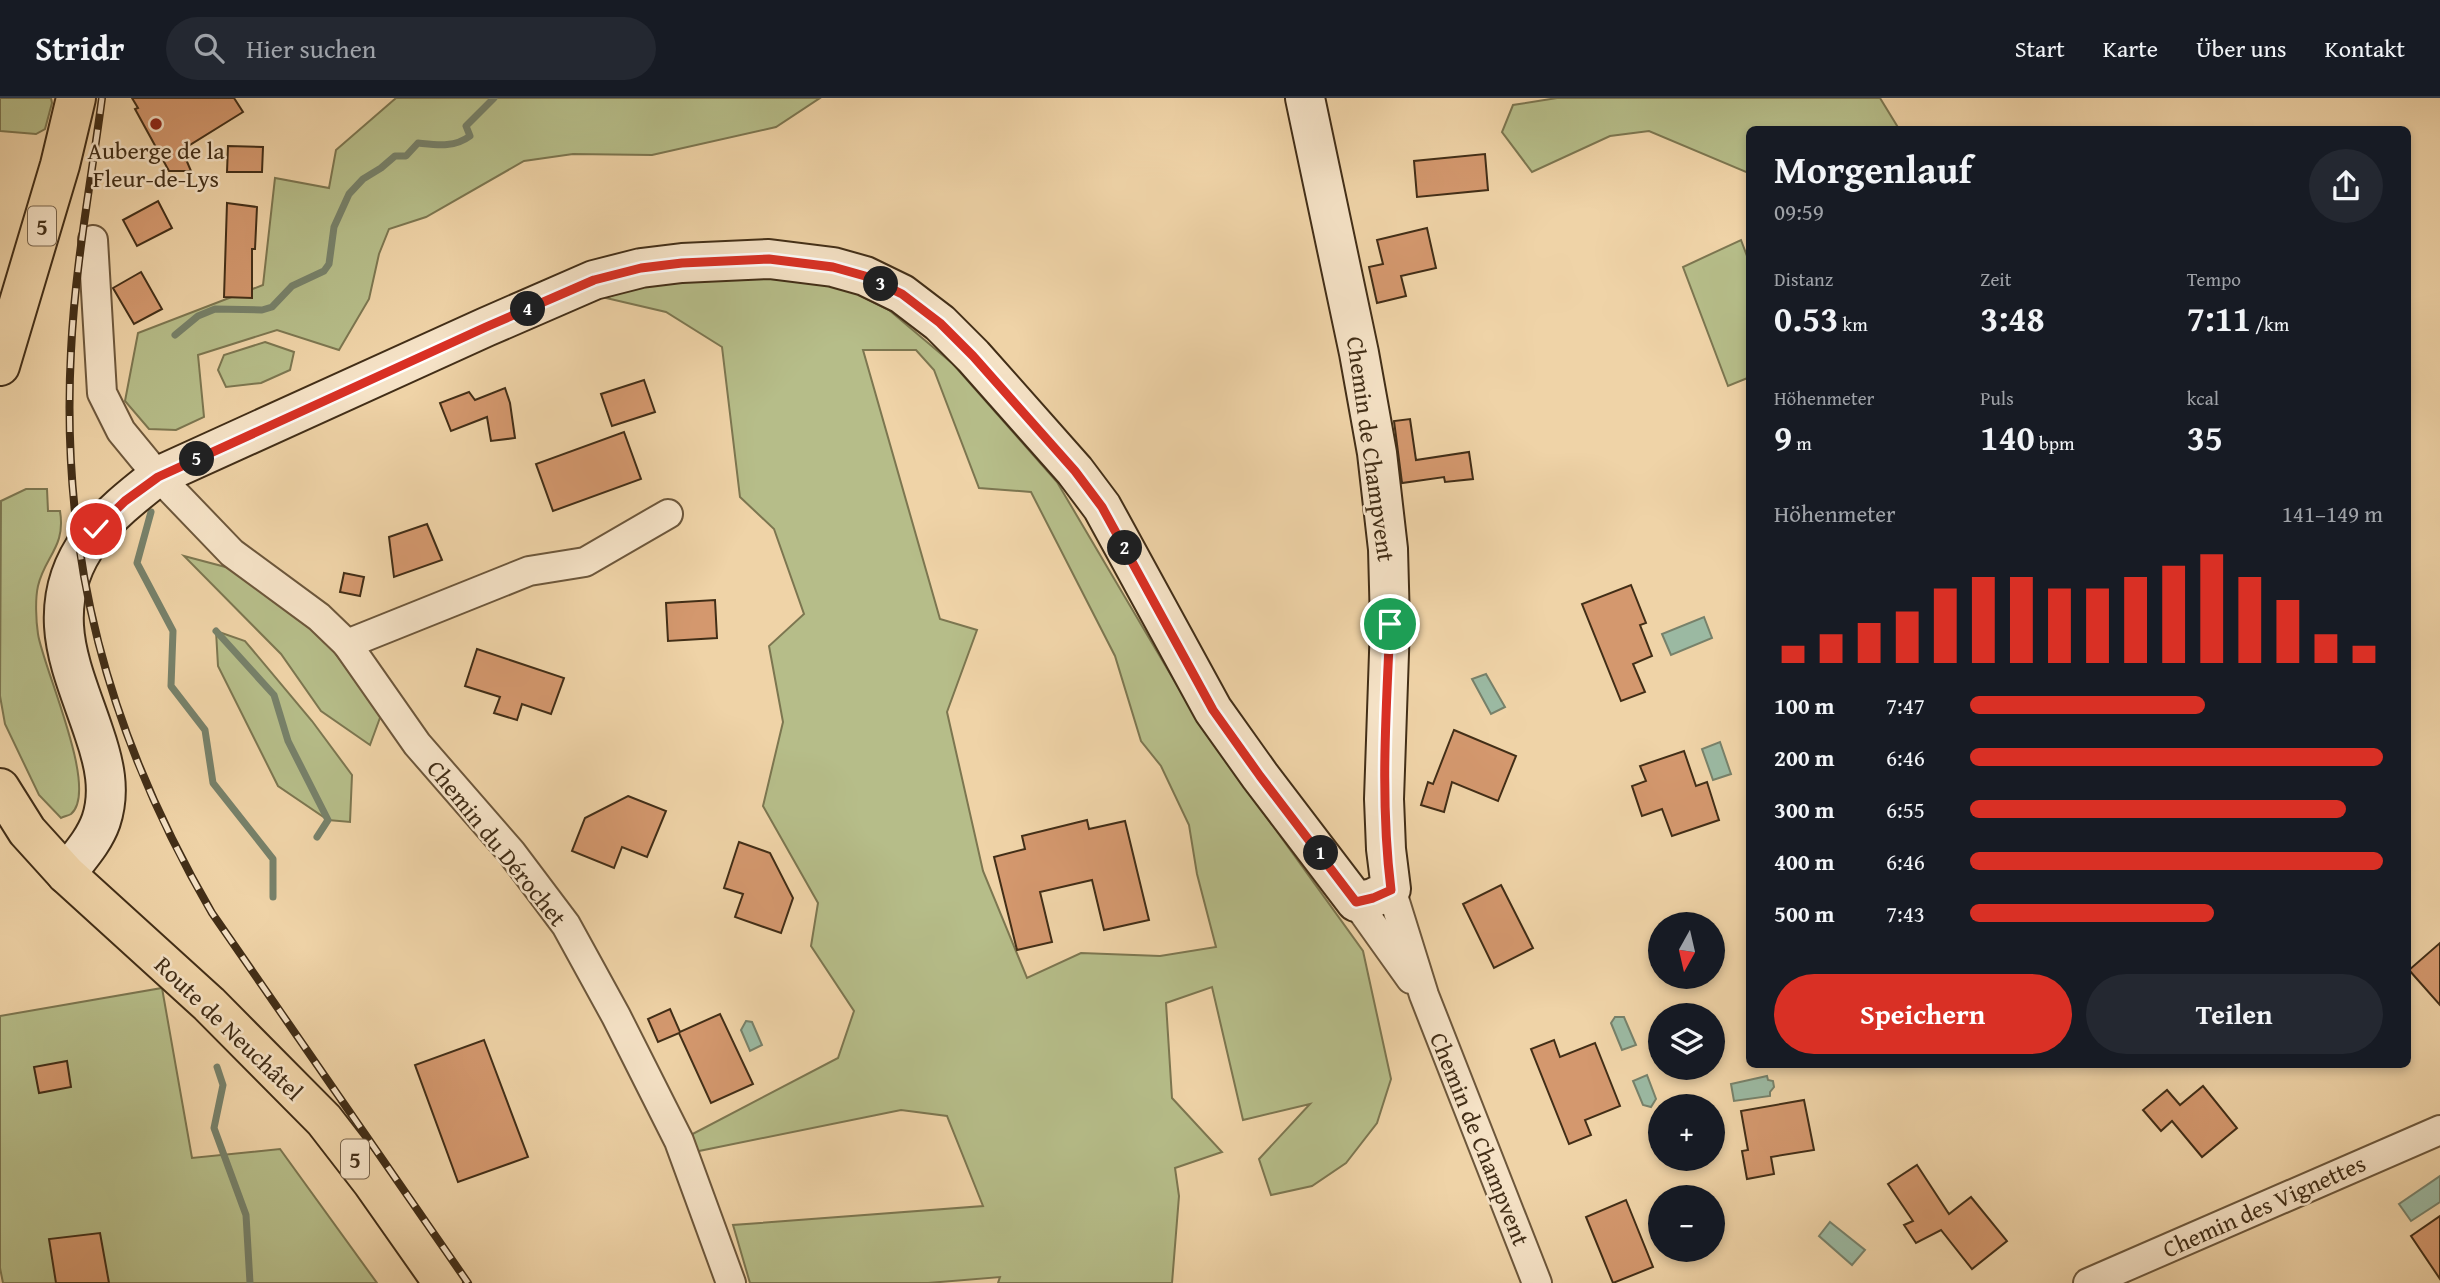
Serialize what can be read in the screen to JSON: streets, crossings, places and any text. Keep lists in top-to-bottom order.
{
  "streets": {
    "main road": ["5", "Route de Neuchâtel"],
    "street": ["Chemin de Champvent", "Chemin du Dérochet", "Chemin des Vignettes"]
  },
  "places": ["Auberge de la Fleur-de-Lys"],
  "north": "bottom",
  "page": {
    "header": "Stridr",
    "search": "Hier suchen",
    "nav": [
      "Start",
      "Karte",
      "Über uns",
      "Kontakt"
    ],
    "heading": ["Morgenlauf", "09:59"],
    "stats": [
      ["Distanz", "0.53 km"],
      ["Zeit", "3:48"],
      ["Tempo", "7:11 /km"],
      ["Höhenmeter", "9 m"],
      ["Puls", "140 bpm"],
      ["kcal", "35"]
    ],
    "pins": [
      "3",
      "4",
      "5",
      "2",
      "1"
    ],
    "chart": ["Höhenmeter", "141–149 m"],
    "list": [
      {
        "name": "100 m",
        "note": "7:47"
      },
      {
        "name": "200 m",
        "note": "6:46"
      },
      {
        "name": "300 m",
        "note": "6:55"
      },
      {
        "name": "400 m",
        "note": "6:46"
      },
      {
        "name": "500 m",
        "note": "7:43"
      }
    ],
    "map_buttons": ["+", "−"],
    "buttons": ["Speichern", "Teilen"]
  }
}
